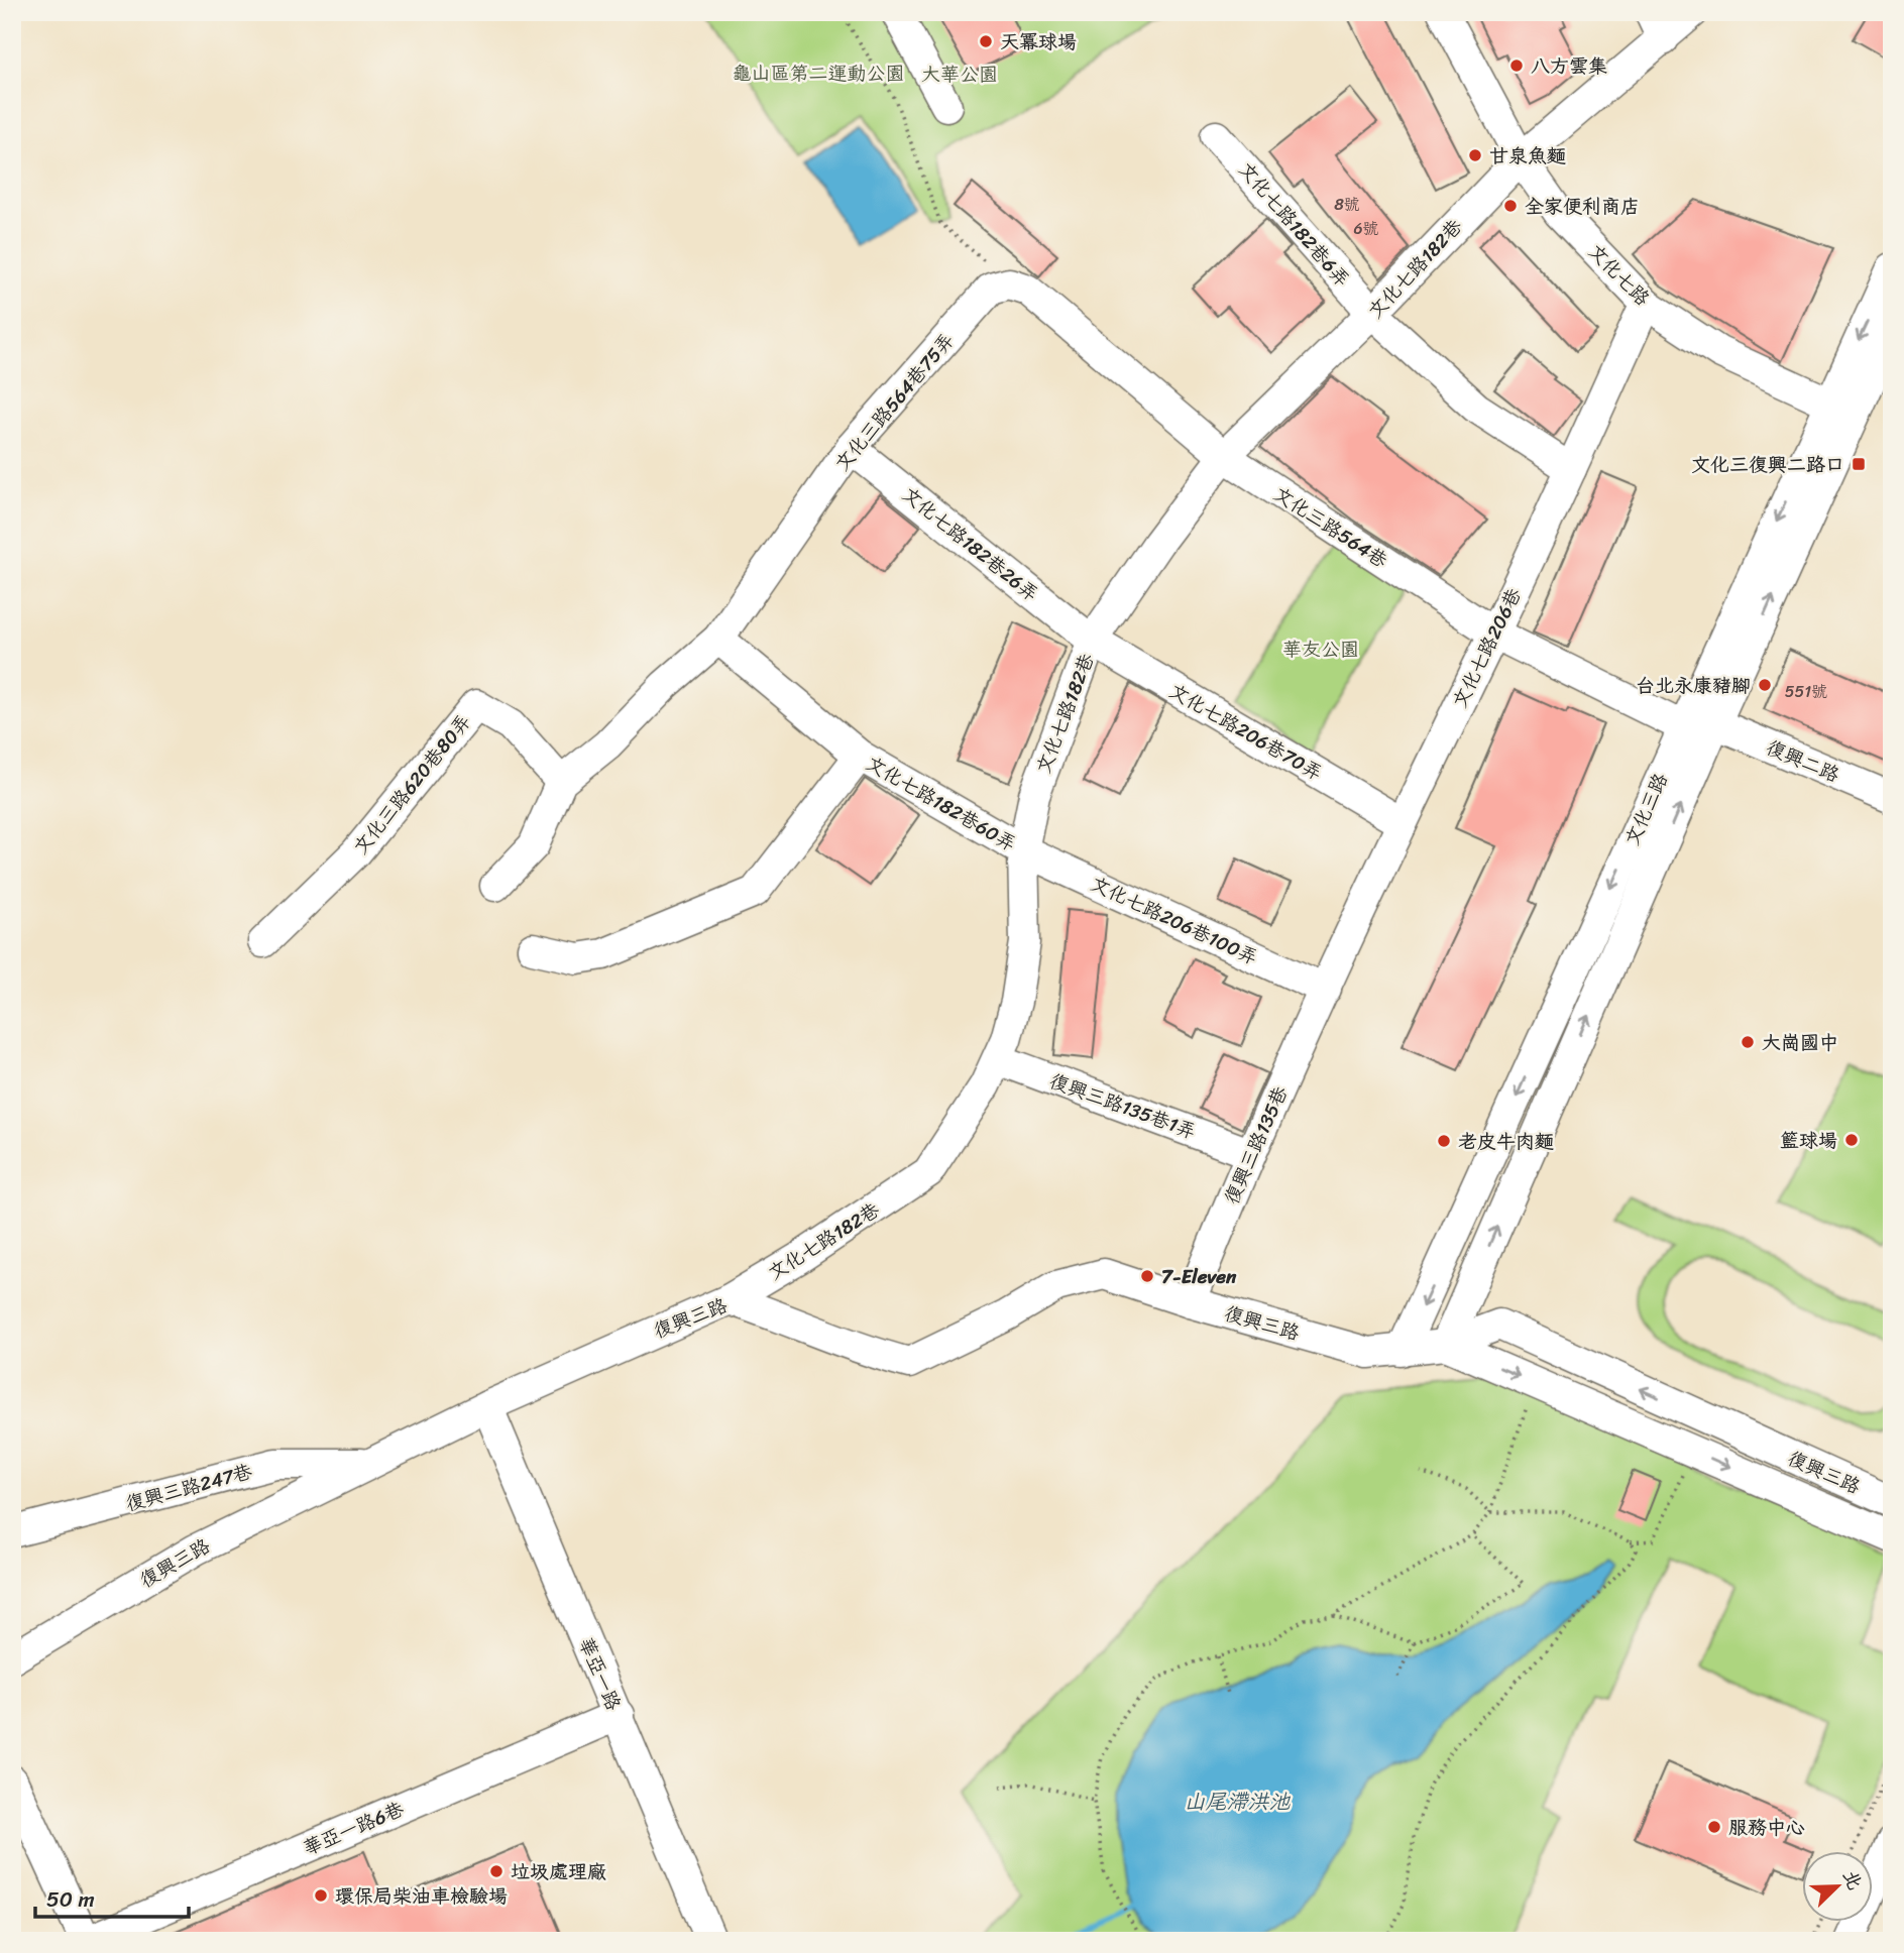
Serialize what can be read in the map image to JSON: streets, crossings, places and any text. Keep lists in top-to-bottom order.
{
  "streets": {
    "street": [
      "文化七路182巷6弄",
      "文化七路182巷",
      "文化七路",
      "文化三路564巷75弄",
      "文化三路564巷",
      "文化七路182巷26弄",
      "文化七路206巷",
      "文化七路206巷70弄",
      "復興二路",
      "文化三路620巷80弄",
      "文化七路182巷60弄",
      "文化三路",
      "文化七路206巷100弄",
      "復興三路135巷1弄",
      "復興三路135巷",
      "復興三路",
      "復興三路247巷",
      "華亞一路",
      "華亞一路6巷"
    ]
  },
  "crossings": [
    ["文化七路182巷6弄", "文化七路182巷"],
    ["文化七路182巷6弄", "文化七路206巷"],
    ["文化七路182巷", "文化七路"],
    ["文化七路182巷", "文化三路564巷"],
    ["文化七路182巷", "文化七路182巷26弄"],
    ["文化七路182巷", "文化七路206巷70弄"],
    ["文化七路182巷", "文化七路182巷60弄"],
    ["文化七路182巷", "文化七路206巷100弄"],
    ["文化七路182巷", "復興三路135巷1弄"],
    ["文化七路182巷", "復興三路"],
    ["文化七路", "文化七路206巷"],
    ["文化七路", "文化三路"],
    ["文化三路564巷75弄", "文化三路564巷"],
    ["文化三路564巷75弄", "文化七路182巷26弄"],
    ["文化三路564巷", "文化七路206巷"],
    ["文化三路564巷", "文化三路"],
    ["文化七路182巷26弄", "文化七路206巷70弄"],
    ["文化七路206巷", "文化七路206巷70弄"],
    ["文化七路206巷", "文化七路206巷100弄"],
    ["文化七路206巷", "復興三路135巷"],
    ["復興二路", "文化三路"],
    ["文化七路182巷60弄", "文化七路206巷100弄"],
    ["文化三路", "復興三路"],
    ["文化七路206巷100弄", "復興三路135巷"],
    ["復興三路135巷1弄", "復興三路135巷"],
    ["復興三路135巷", "復興三路"],
    ["復興三路", "復興三路247巷"],
    ["復興三路", "華亞一路"],
    ["華亞一路", "華亞一路6巷"]
  ],
  "water": ["山尾滯洪池"],
  "parks": ["龜山區第二運動公園", "大華公園", "華友公園"],
  "places": {
    "other": [
      "天冪球場",
      "八方雲集",
      "甘泉魚麵",
      "全家便利商店",
      "台北永康豬腳",
      "大崗國中",
      "籃球場",
      "老皮牛肉麵",
      "7-Eleven",
      "服務中心",
      "垃圾處理廠",
      "環保局柴油車檢驗場"
    ],
    "transit": ["文化三復興二路口"]
  },
  "house_numbers": ["8號", "6號", "551號"],
  "scale_bar": "50 m",
  "north": "top right"
}
